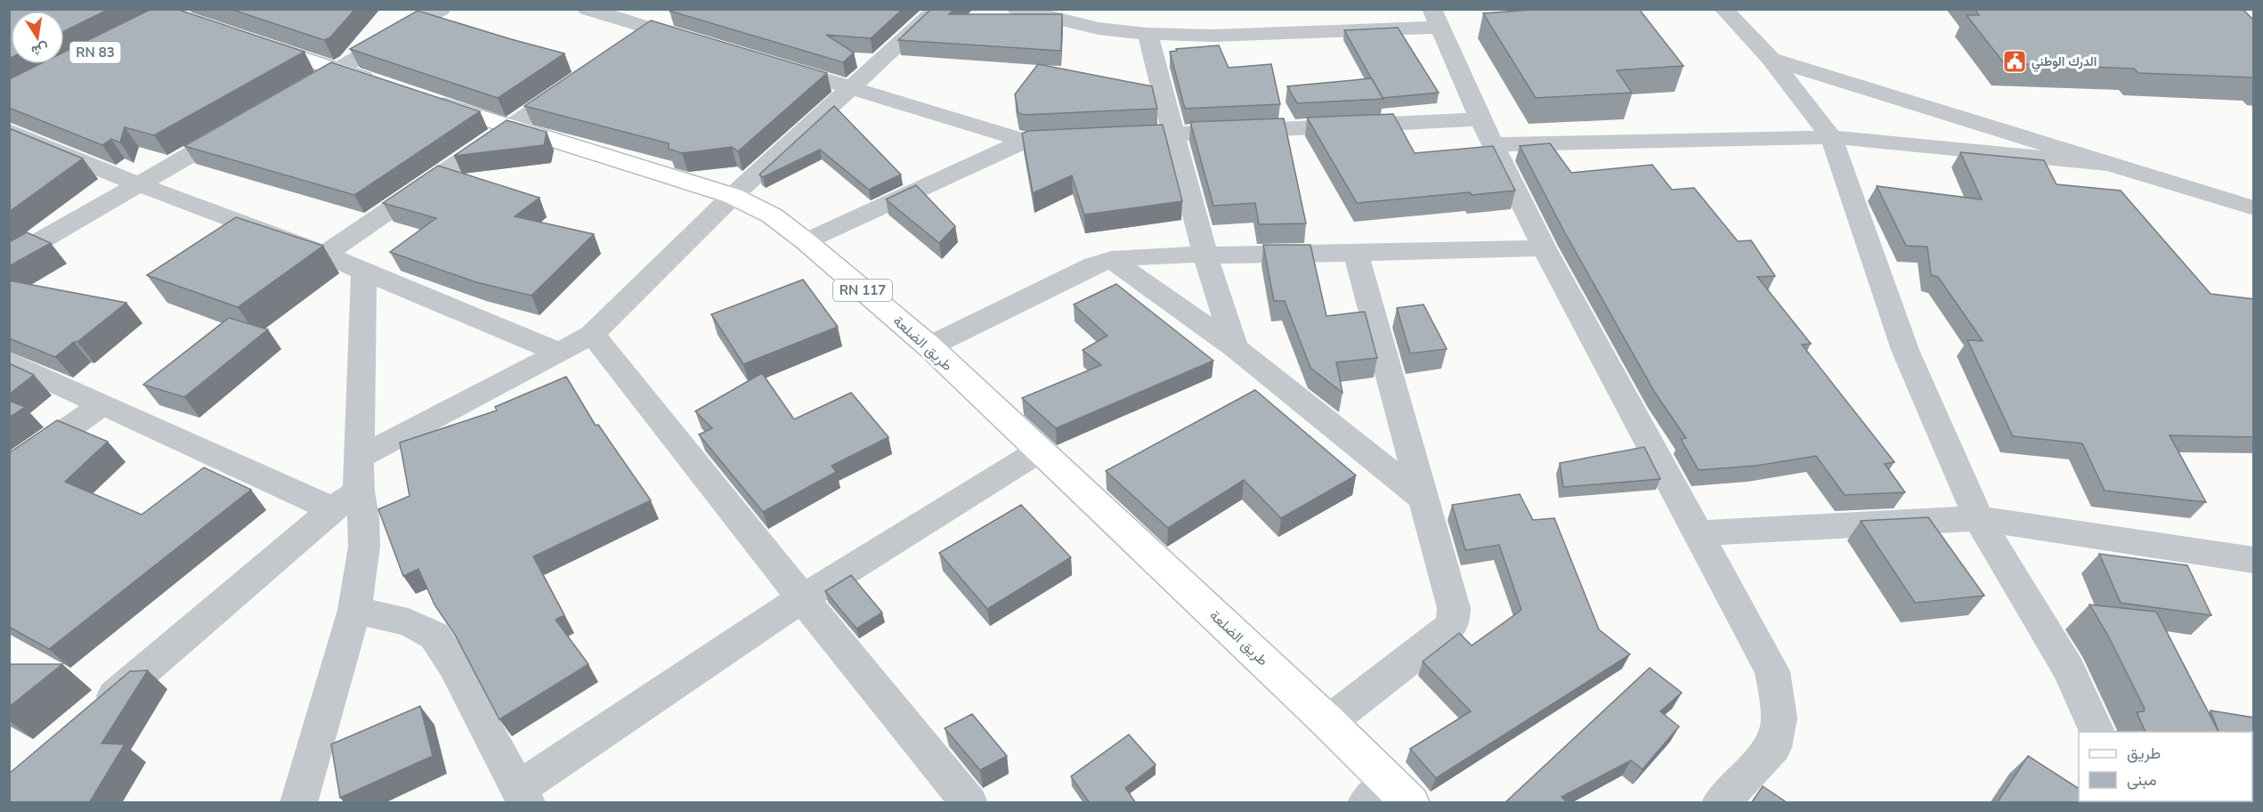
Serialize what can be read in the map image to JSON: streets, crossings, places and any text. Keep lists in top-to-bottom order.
{
  "streets": {
    "main road": ["RN 117", "طريق الضلعة"]
  },
  "places": {
    "public building": ["الدرك الوطني"]
  },
  "legend": ["طريق", "مبنى"],
  "north": "bottom"
}
